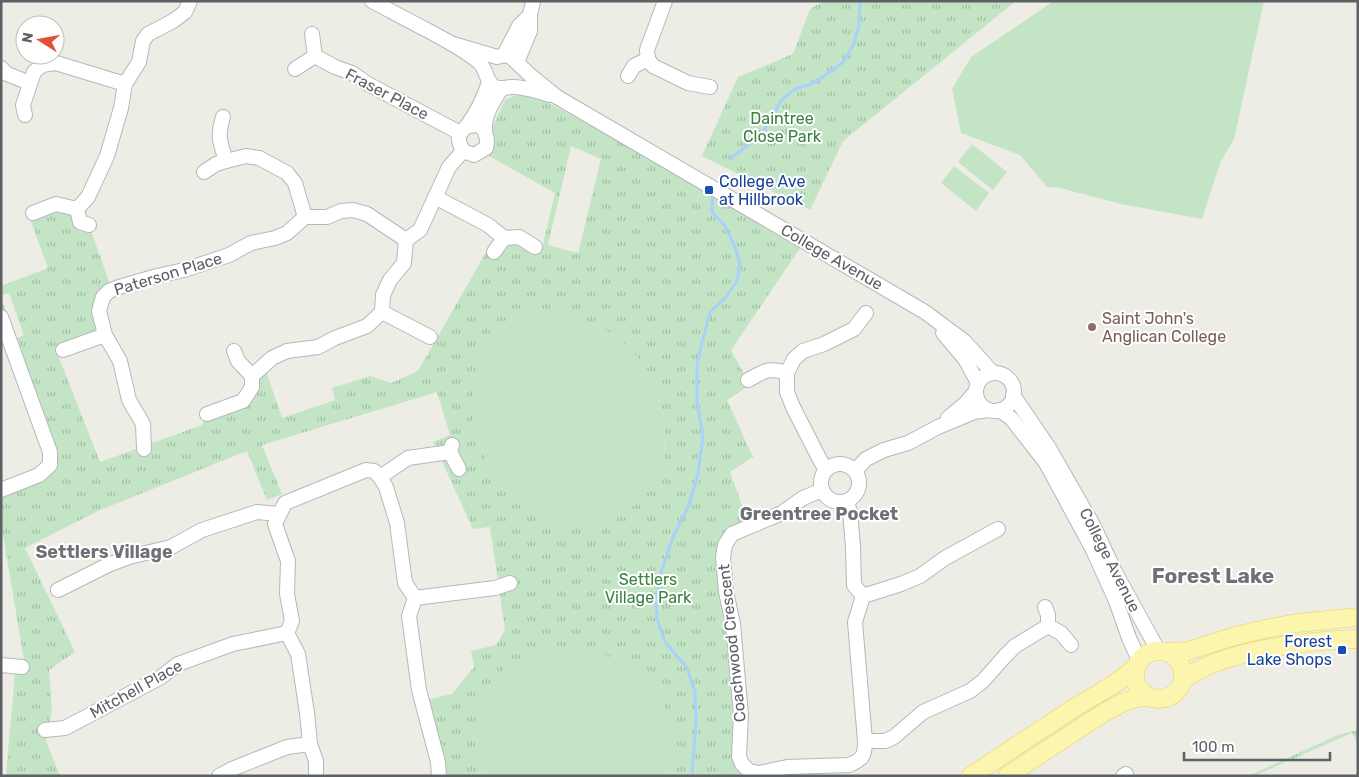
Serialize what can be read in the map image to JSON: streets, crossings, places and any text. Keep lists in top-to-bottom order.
{
  "streets": {
    "street": [
      "Fraser Place",
      "College Avenue",
      "Paterson Place",
      "Coachwood Crescent",
      "Mitchell Place"
    ]
  },
  "districts": ["Greentree Pocket", "Settlers Village", "Forest Lake"],
  "parks": ["Daintree Close Park", "Settlers Village Park"],
  "places": {
    "transit": ["College Ave at Hillbrook", "Forest Lake Shops"],
    "other": ["Saint John's Anglican College"]
  },
  "scale_bar": "100 m",
  "north": "left"
}
